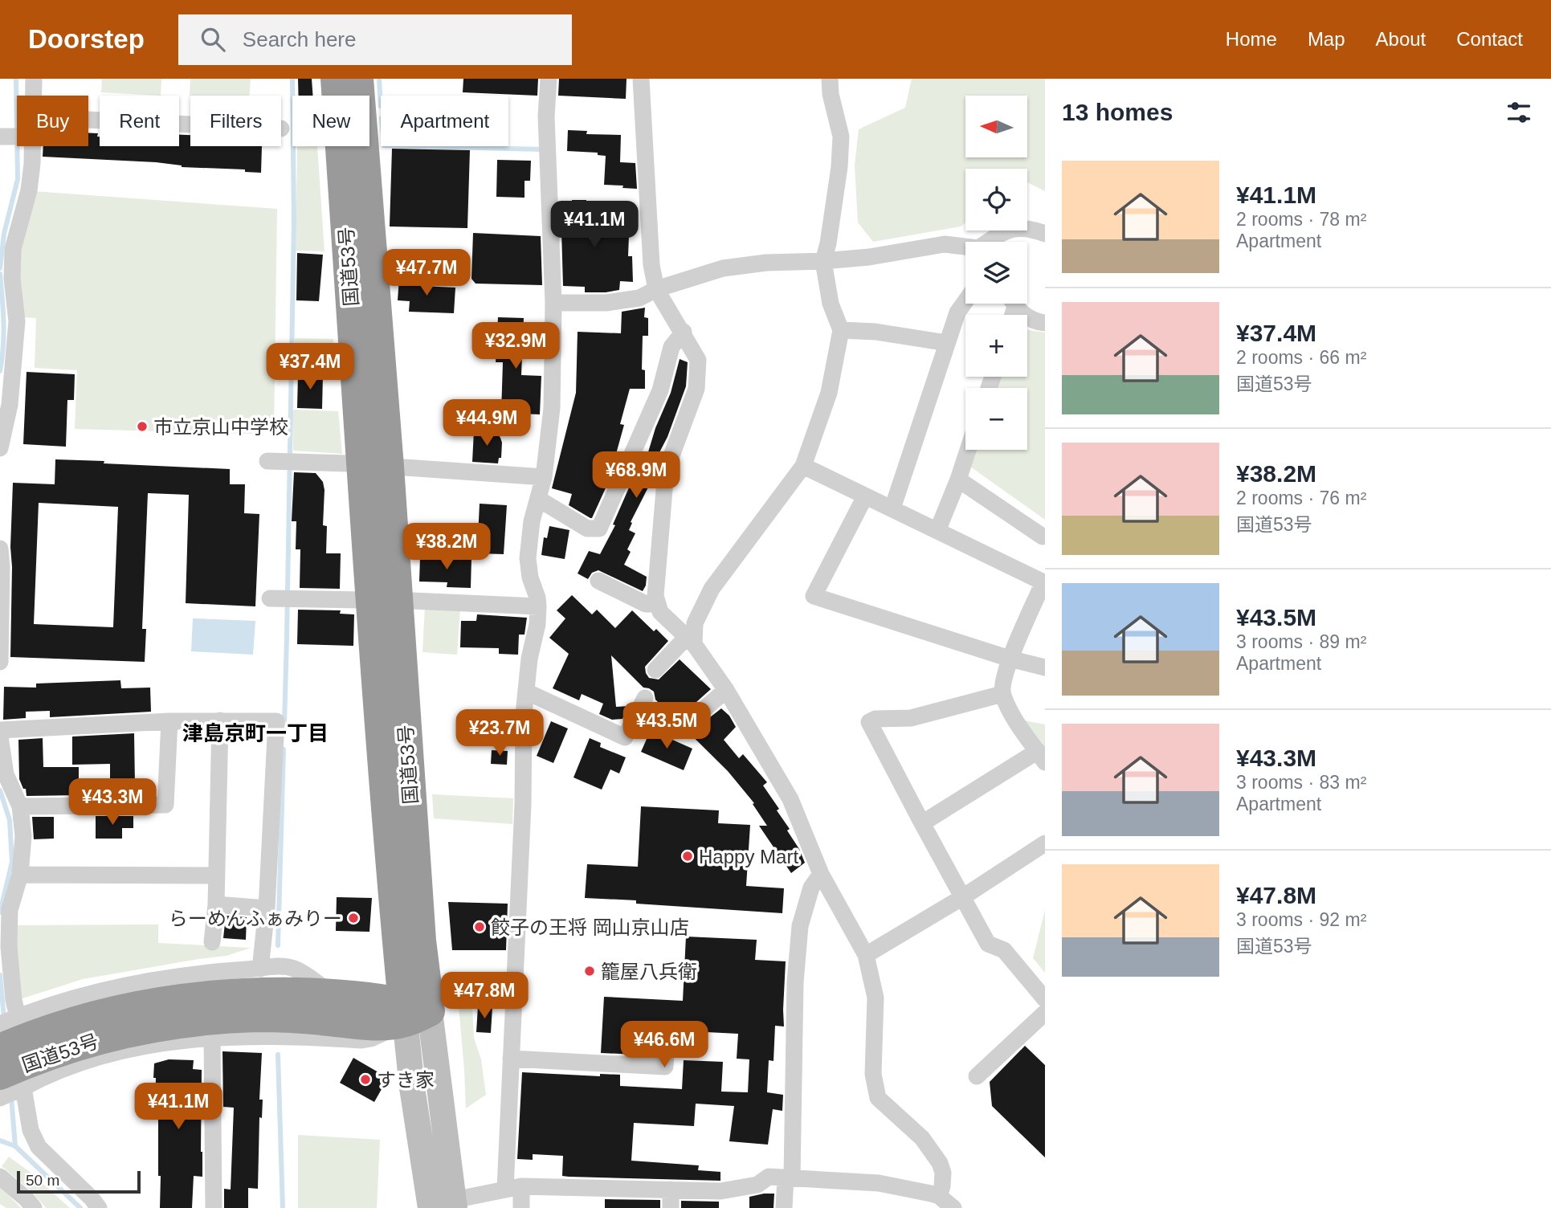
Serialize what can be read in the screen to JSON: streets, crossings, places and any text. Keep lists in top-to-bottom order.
{
  "streets": {
    "highway": ["国道53号"]
  },
  "districts": ["津島京町一丁目"],
  "places": [
    "市立京山中学校",
    "Happy Mart",
    "らーめんふぁみりー",
    "餃子の王将 岡山京山店",
    "籠屋八兵衛",
    "すき家"
  ],
  "scale_bar": "50 m",
  "north": "left",
  "page": {
    "header": "Doorstep",
    "search": "Search here",
    "nav": [
      "Home",
      "Map",
      "About",
      "Contact"
    ],
    "heading": "13 homes",
    "map_buttons": ["+", "−"],
    "chip": [
      "Buy",
      "Rent",
      "Filters",
      "New",
      "Apartment"
    ],
    "list": [
      {
        "name": "¥41.1M",
        "note": "2 rooms · 78 m² · Apartment"
      },
      {
        "name": "¥37.4M",
        "note": "2 rooms · 66 m² · 国道53号"
      },
      {
        "name": "¥38.2M",
        "note": "2 rooms · 76 m² · 国道53号"
      },
      {
        "name": "¥43.5M",
        "note": "3 rooms · 89 m² · Apartment"
      },
      {
        "name": "¥43.3M",
        "note": "3 rooms · 83 m² · Apartment"
      },
      {
        "name": "¥47.8M",
        "note": "3 rooms · 92 m² · 国道53号"
      }
    ],
    "price": [
      "¥41.1M",
      "¥47.7M",
      "¥32.9M",
      "¥37.4M",
      "¥44.9M",
      "¥68.9M",
      "¥38.2M",
      "¥43.5M",
      "¥23.7M",
      "¥43.3M",
      "¥47.8M",
      "¥46.6M",
      "¥41.1M"
    ],
    "scale": "50 m"
  }
}
